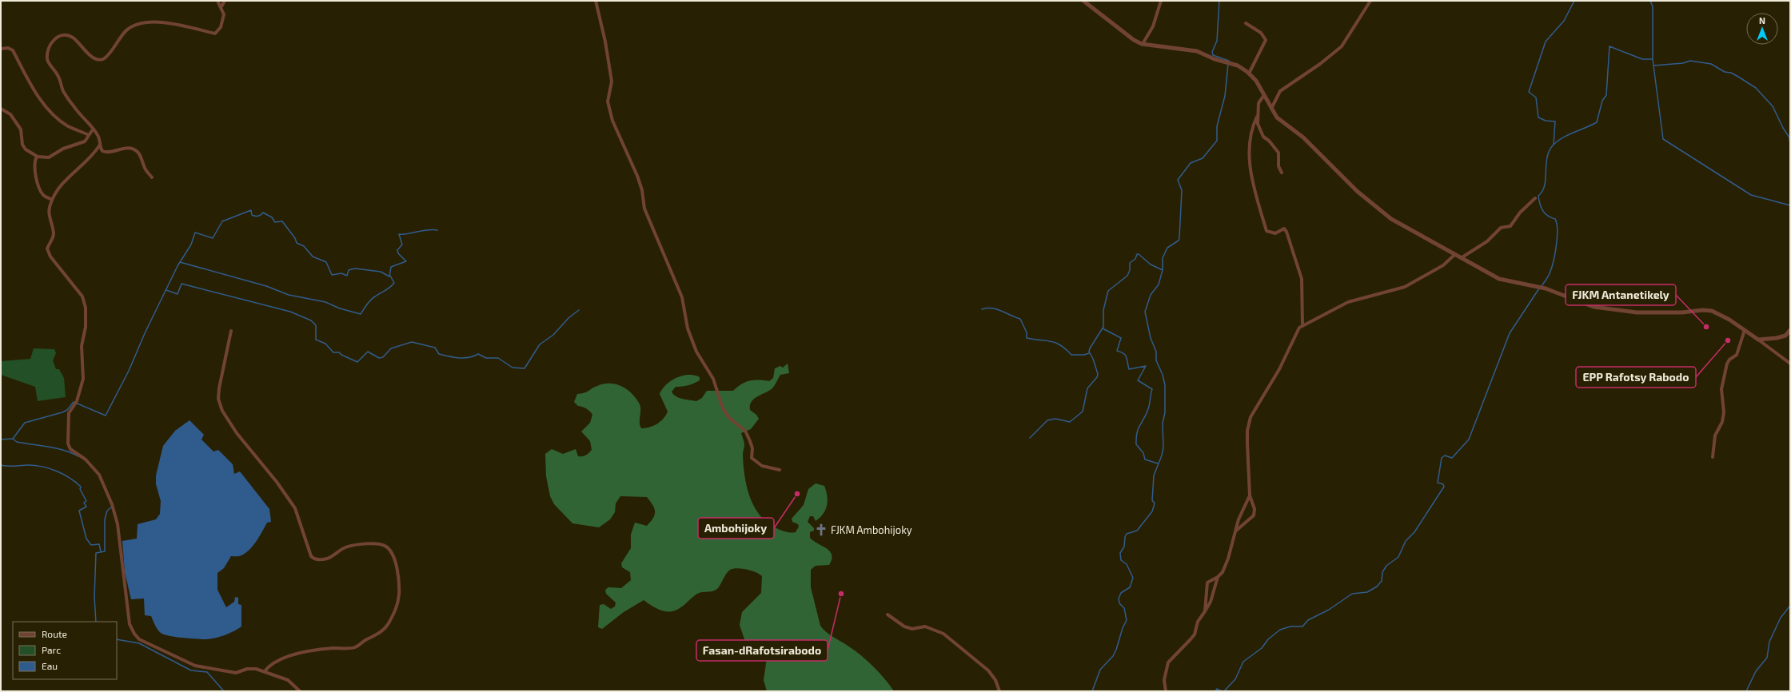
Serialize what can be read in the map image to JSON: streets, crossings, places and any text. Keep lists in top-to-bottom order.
{
  "places": {
    "other": [
      "FJKM Antanetikely",
      "EPP Rafotsy Rabodo",
      "Ambohijoky",
      "Fasan-dRafotsirabodo"
    ],
    "church": ["FJKM Ambohijoky"]
  },
  "legend": ["Route", "Parc", "Eau"],
  "north": "top"
}
